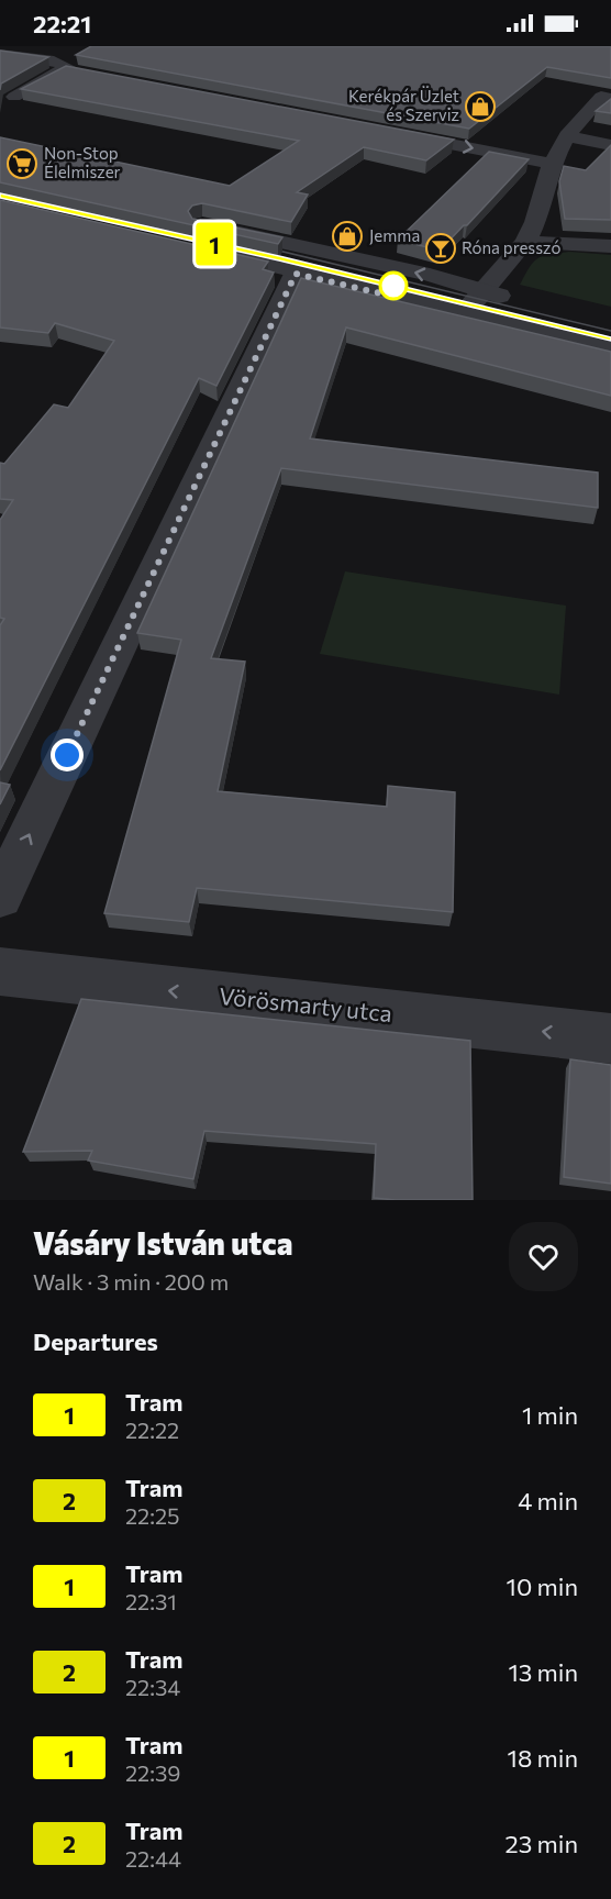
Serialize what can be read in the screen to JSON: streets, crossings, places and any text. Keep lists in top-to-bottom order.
{
  "streets": {
    "street": ["Vörösmarty utca"]
  },
  "one_way": ["Vörösmarty utca"],
  "places": {
    "shop": ["Kerékpár Üzlet és Szerviz", "Jemma"],
    "supermarket": ["Non-Stop Élelmiszer"],
    "bar": ["Róna presszó"]
  },
  "lines": ["tram line 1"],
  "page": {
    "status": "22:21",
    "on_map": "1",
    "heading": [
      ["Vásáry István utca", "Walk · 3 min · 200 m"],
      "Departures"
    ],
    "list": [
      {
        "mark": "1",
        "name": "Tram",
        "note": "22:22",
        "value": "1 min"
      },
      {
        "mark": "2",
        "name": "Tram",
        "note": "22:25",
        "value": "4 min"
      },
      {
        "mark": "1",
        "name": "Tram",
        "note": "22:31",
        "value": "10 min"
      },
      {
        "mark": "2",
        "name": "Tram",
        "note": "22:34",
        "value": "13 min"
      },
      {
        "mark": "1",
        "name": "Tram",
        "note": "22:39",
        "value": "18 min"
      },
      {
        "mark": "2",
        "name": "Tram",
        "note": "22:44",
        "value": "23 min"
      }
    ]
  }
}
